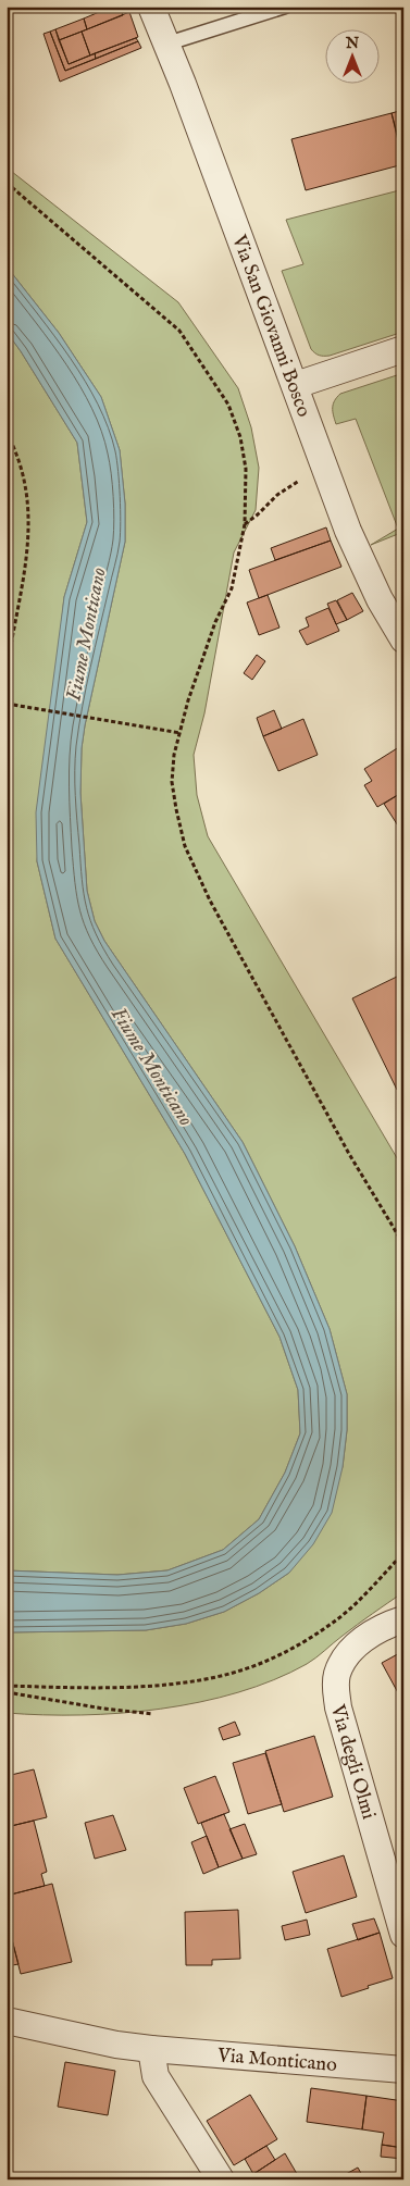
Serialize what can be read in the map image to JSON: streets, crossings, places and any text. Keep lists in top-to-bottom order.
{
  "streets": {
    "street": ["Via San Giovanni Bosco", "Via degli Olmi", "Via Monticano"]
  },
  "water": ["Fiume Monticano"],
  "north": "top"
}
